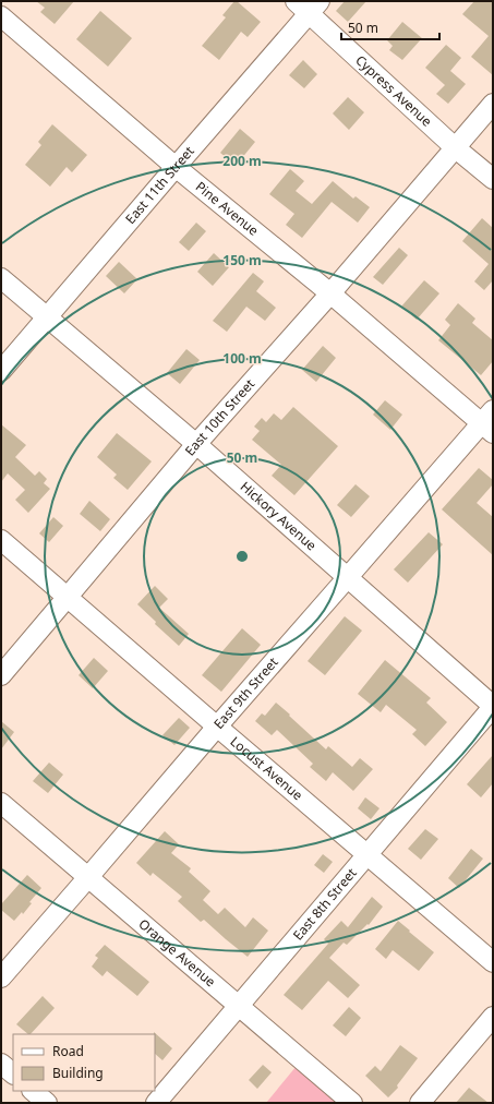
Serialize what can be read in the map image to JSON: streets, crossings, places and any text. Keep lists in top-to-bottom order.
{
  "streets": {
    "street": [
      "Cypress Avenue",
      "East 11th Street",
      "Pine Avenue",
      "East 10th Street",
      "Hickory Avenue",
      "East 9th Street",
      "Locust Avenue",
      "East 8th Street",
      "Orange Avenue"
    ]
  },
  "crossings": [
    ["Cypress Avenue", "East 11th Street"],
    ["Cypress Avenue", "East 10th Street"],
    ["East 11th Street", "Pine Avenue"],
    ["East 11th Street", "Hickory Avenue"],
    ["Pine Avenue", "East 10th Street"],
    ["Pine Avenue", "East 9th Street"],
    ["East 10th Street", "Hickory Avenue"],
    ["East 10th Street", "Locust Avenue"],
    ["Hickory Avenue", "East 9th Street"],
    ["Hickory Avenue", "East 8th Street"],
    ["East 9th Street", "Locust Avenue"],
    ["East 9th Street", "Orange Avenue"],
    ["Locust Avenue", "East 8th Street"],
    ["East 8th Street", "Orange Avenue"]
  ],
  "legend": ["Road", "Building"],
  "scale_bar": "50 m",
  "rings": [
    "200 m",
    "150 m",
    "100 m",
    "50 m"
  ]
}
